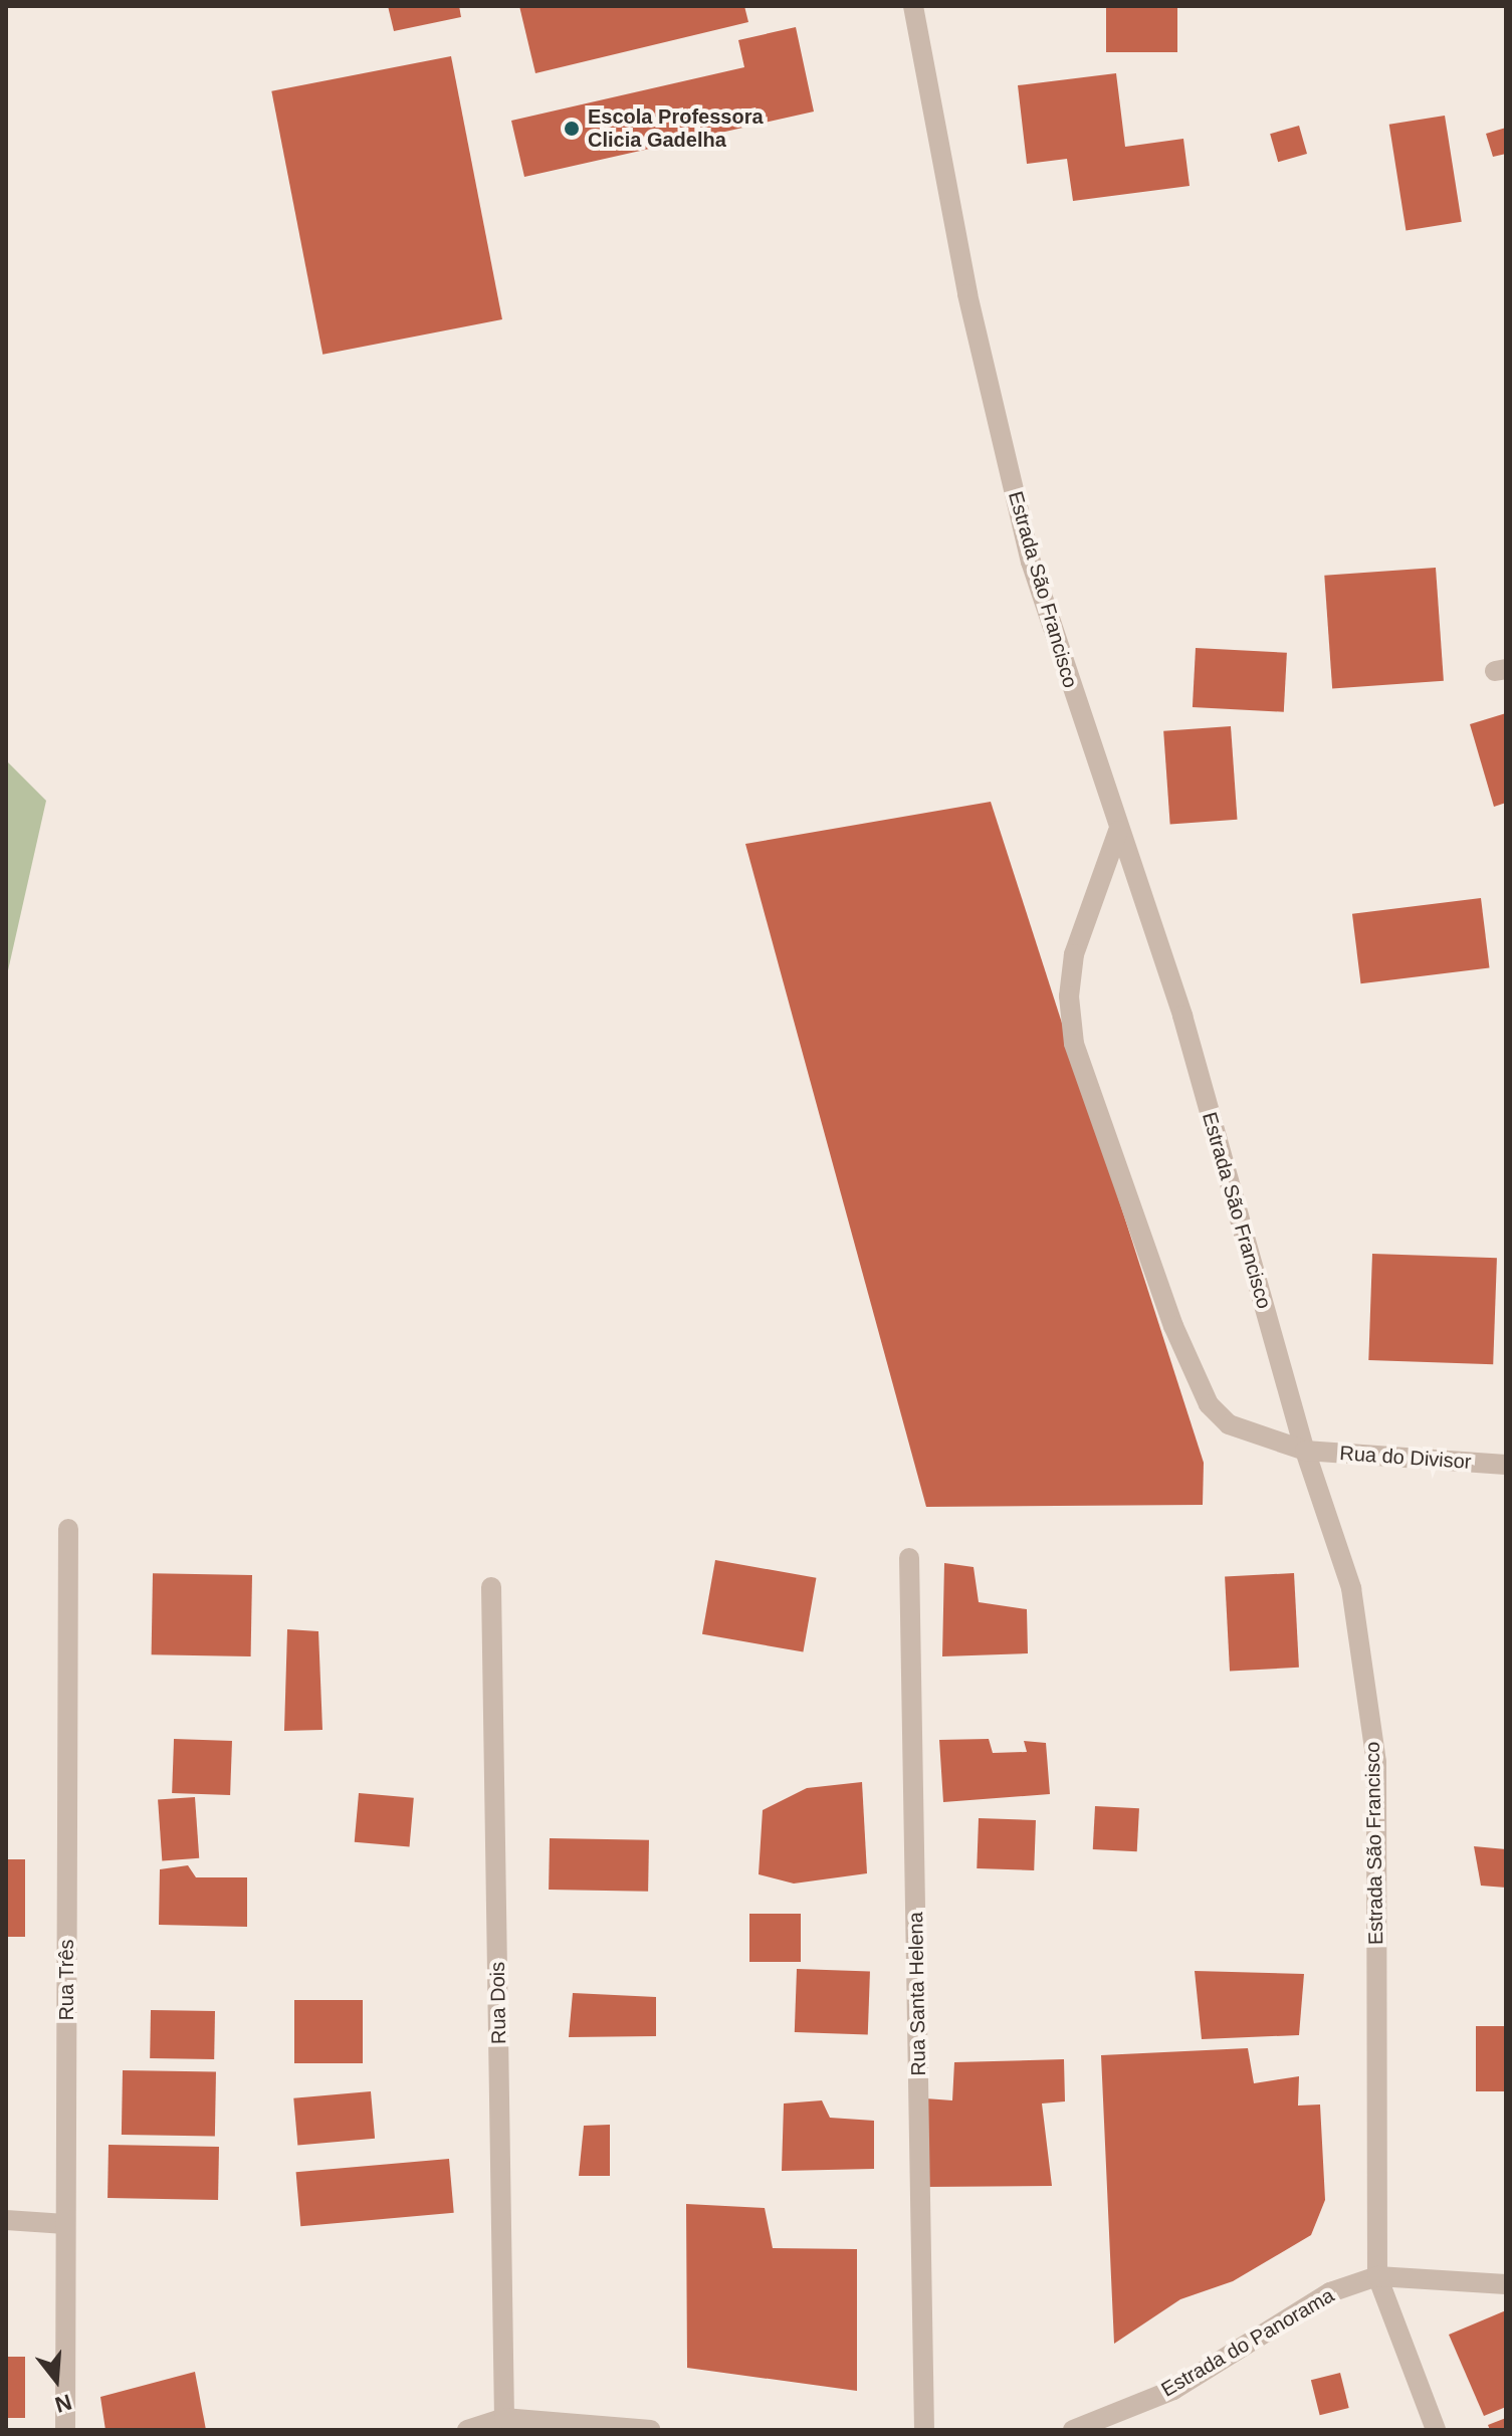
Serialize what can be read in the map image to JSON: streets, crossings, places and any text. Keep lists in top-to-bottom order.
{
  "streets": {
    "street": [
      "Estrada São Francisco",
      "Rua do Divisor",
      "Rua Três",
      "Rua Santa Helena",
      "Rua Dois",
      "Estrada do Panorama"
    ]
  },
  "crossings": [
    ["Estrada São Francisco", "Rua do Divisor"],
    ["Estrada São Francisco", "Estrada do Panorama"]
  ],
  "places": ["Escola Professora Clicia Gadelha"],
  "north": "bottom"
}
